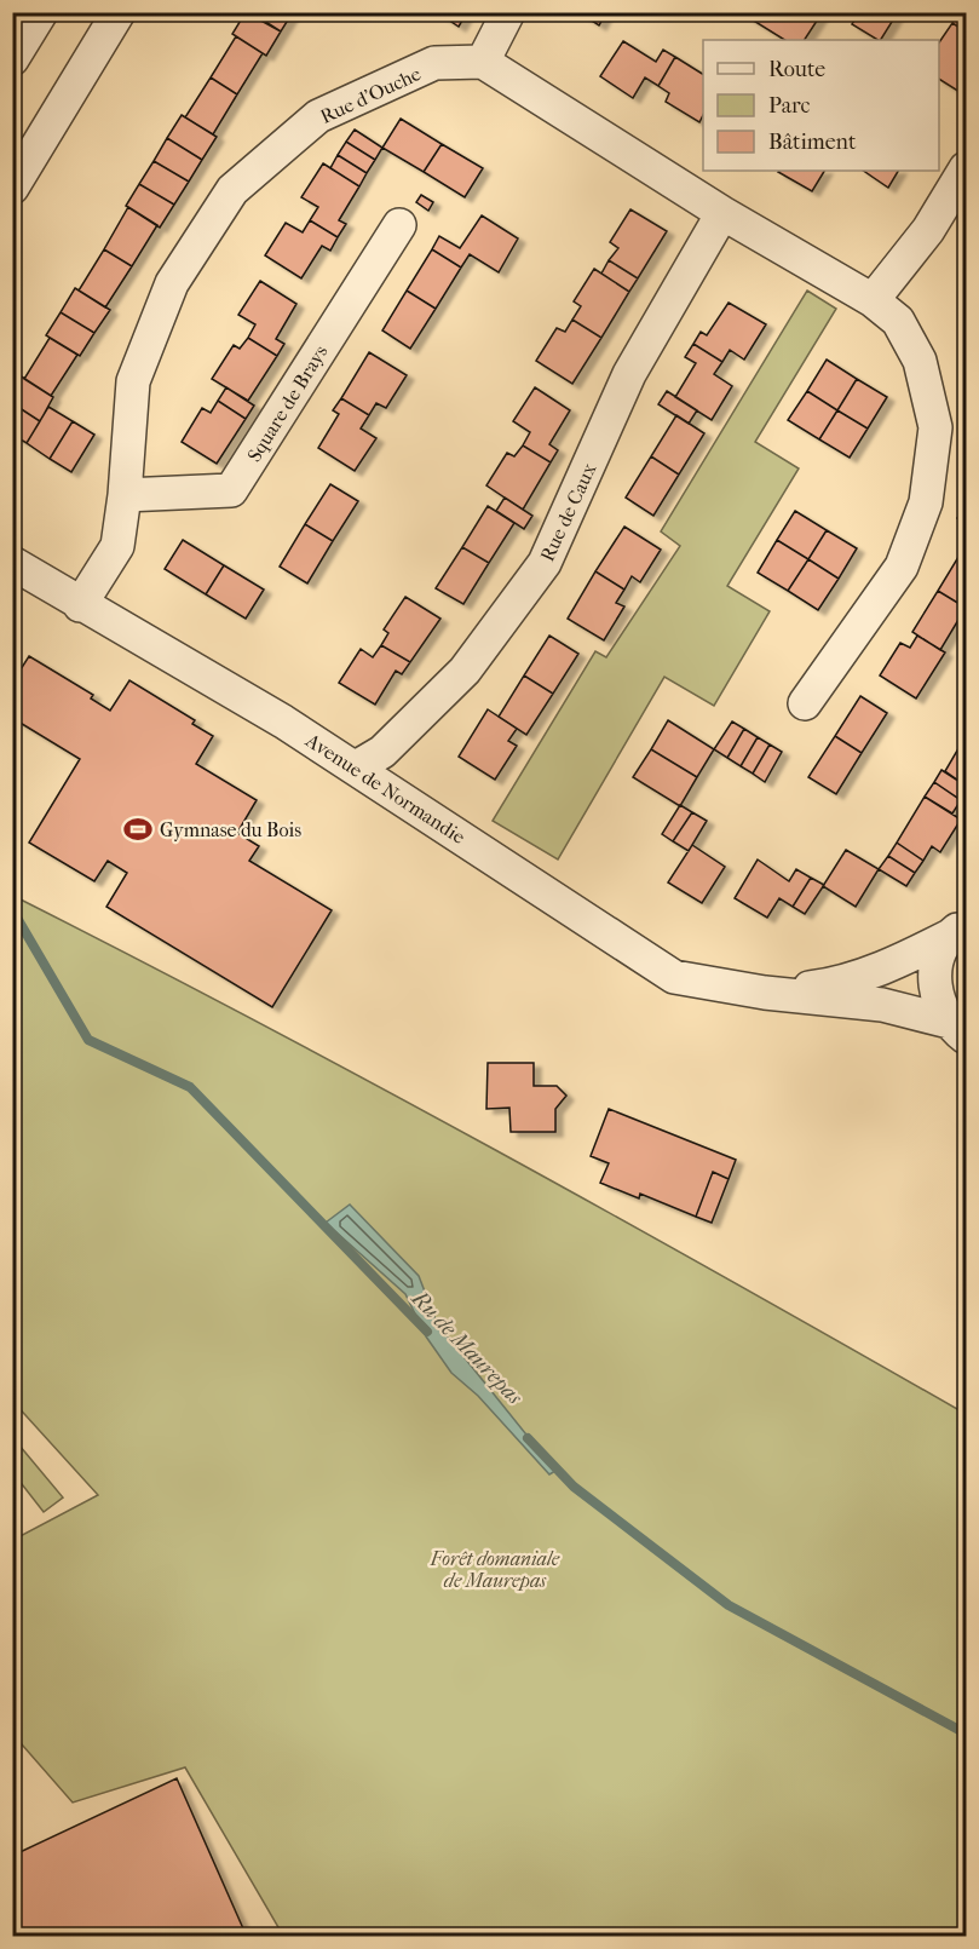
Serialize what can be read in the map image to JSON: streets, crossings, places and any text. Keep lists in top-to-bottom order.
{
  "streets": {
    "street": [
      "Rue d'Ouche",
      "Square de Brays",
      "Rue de Caux",
      "Avenue de Normandie"
    ]
  },
  "crossings": [
    ["Rue d'Ouche", "Square de Brays"],
    ["Rue d'Ouche", "Avenue de Normandie"],
    ["Rue de Caux", "Avenue de Normandie"]
  ],
  "water": ["Ru de Maurepas"],
  "parks": ["Forêt domaniale de Maurepas"],
  "places": {
    "sports": ["Gymnase du Bois"]
  },
  "legend": ["Route", "Parc", "Bâtiment"]
}
